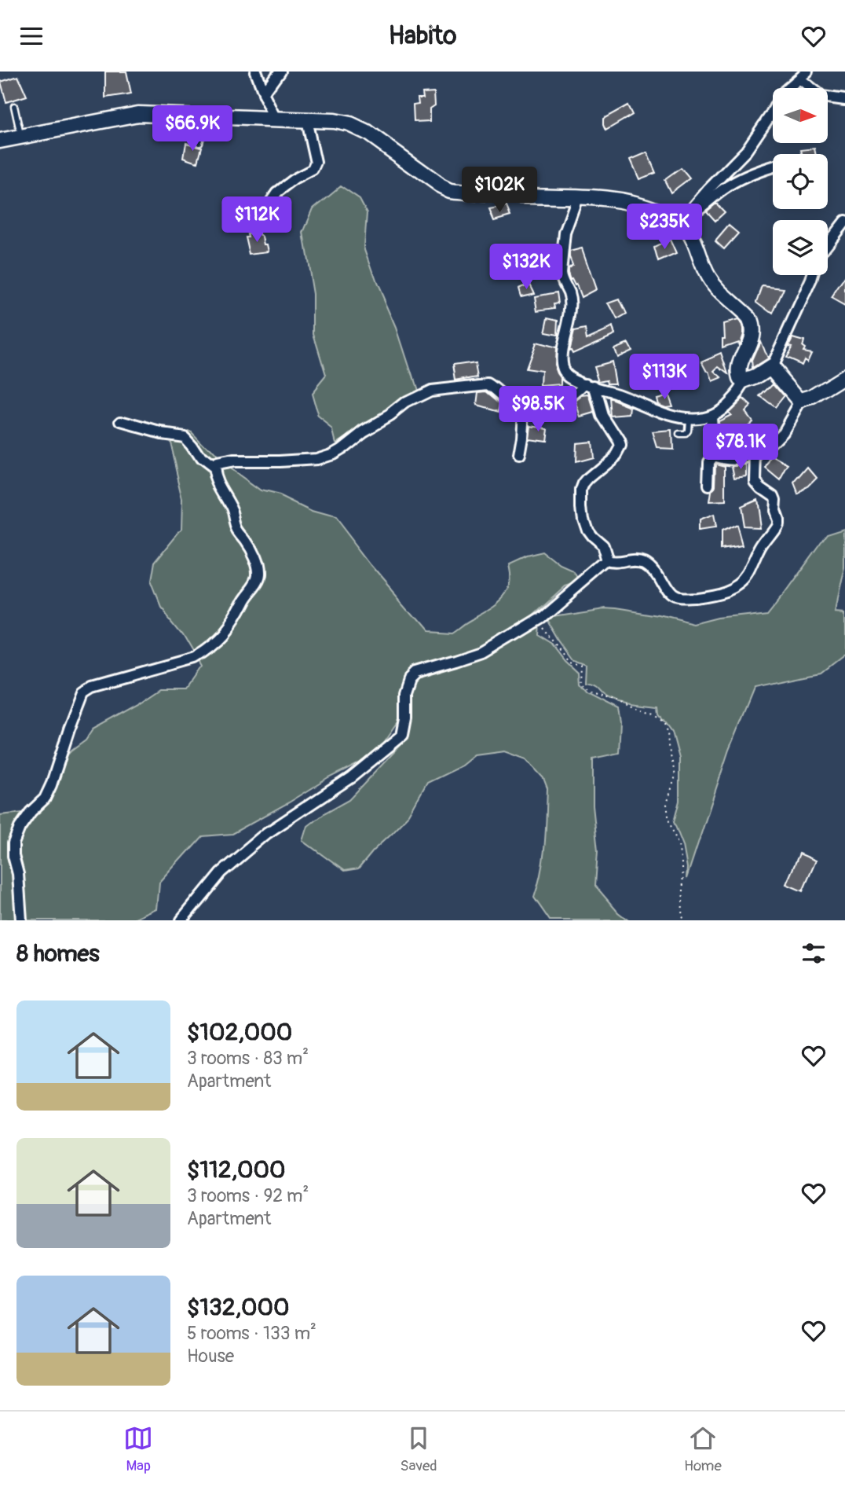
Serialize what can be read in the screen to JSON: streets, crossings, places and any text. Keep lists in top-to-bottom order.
{
  "north": "right",
  "page": {
    "header": "Habito",
    "price": [
      "$66.9K",
      "$102K",
      "$112K",
      "$235K",
      "$132K",
      "$113K",
      "$98.5K",
      "$78.1K"
    ],
    "heading": "8 homes",
    "list": [
      {
        "name": "$102,000",
        "note": "3 rooms · 83 m² · Apartment"
      },
      {
        "name": "$112,000",
        "note": "3 rooms · 92 m² · Apartment"
      },
      {
        "name": "$132,000",
        "note": "5 rooms · 133 m² · House"
      }
    ],
    "tabs": ["Map", "Saved", "Home"]
  }
}
